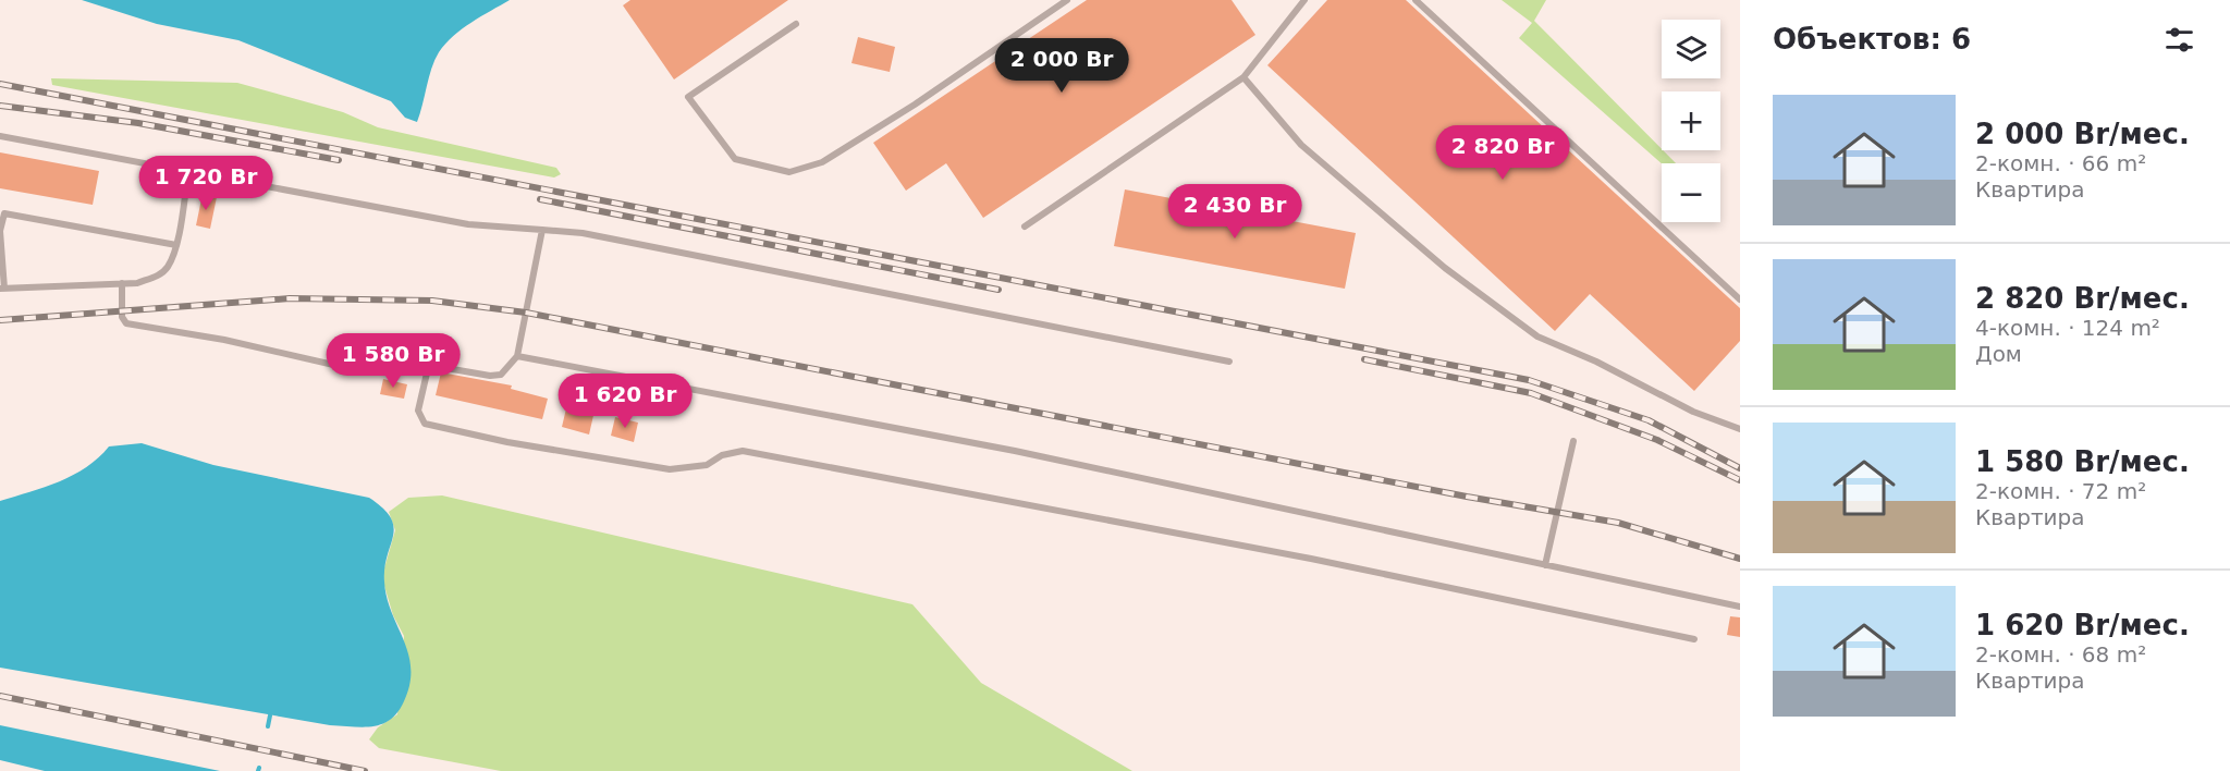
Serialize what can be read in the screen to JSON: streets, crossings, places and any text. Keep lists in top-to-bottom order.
{
  "page": {
    "heading": "Объектов: 6",
    "map_buttons": ["+", "−"],
    "price": [
      "2 000 Br",
      "2 820 Br",
      "1 720 Br",
      "2 430 Br",
      "1 580 Br",
      "1 620 Br"
    ],
    "list": [
      {
        "name": "2 000 Br/мес.",
        "note": "2-комн. · 66 m² · Квартира"
      },
      {
        "name": "2 820 Br/мес.",
        "note": "4-комн. · 124 m² · Дом"
      },
      {
        "name": "1 580 Br/мес.",
        "note": "2-комн. · 72 m² · Квартира"
      },
      {
        "name": "1 620 Br/мес.",
        "note": "2-комн. · 68 m² · Квартира"
      }
    ]
  }
}
